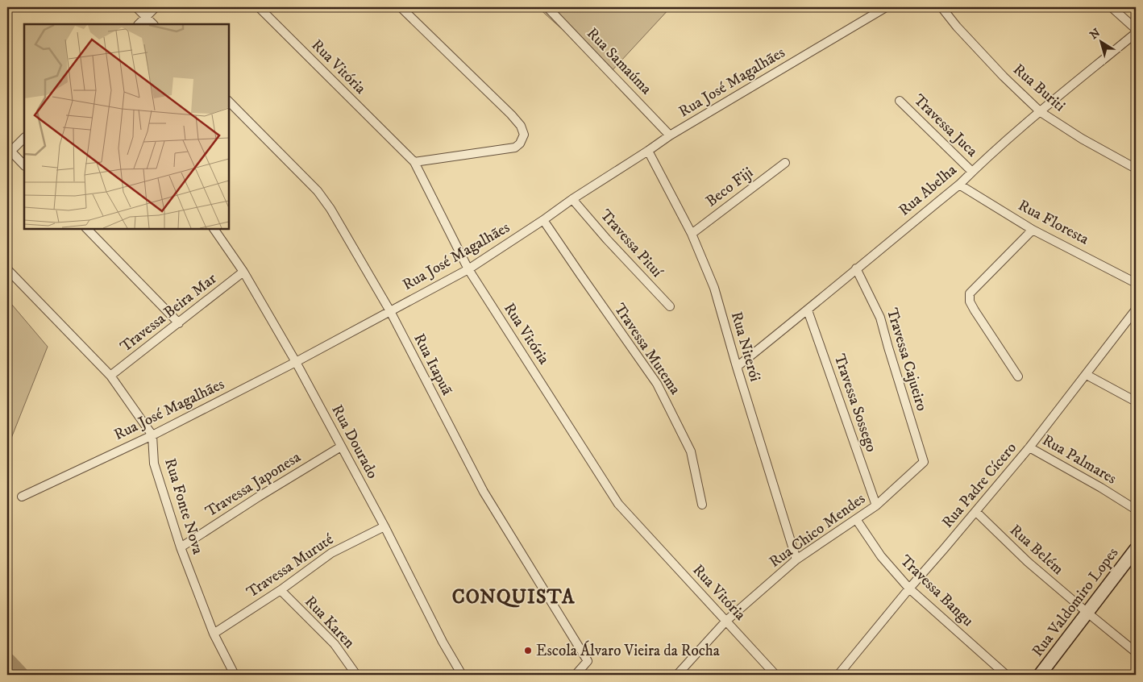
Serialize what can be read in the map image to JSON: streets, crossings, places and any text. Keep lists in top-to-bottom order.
{
  "streets": {
    "street": [
      "Rua Samaúma",
      "Rua Vitória",
      "Rua José Magalhães",
      "Rua Buriti",
      "Travessa Juca",
      "Beco Fiji",
      "Rua Abelha",
      "Rua Floresta",
      "Travessa Pituí",
      "Travessa Beira Mar",
      "Rua Niterói",
      "Travessa Mutema",
      "Travessa Cajueiro",
      "Rua Itapuã",
      "Travessa Sossego",
      "Rua Dourado",
      "Rua Palmares",
      "Travessa Japonesa",
      "Rua Padre Cícero",
      "Rua Fonte Nova",
      "Rua Chico Mendes",
      "Rua Belém",
      "Travessa Muruté",
      "Travessa Bangu",
      "Rua Valdomiro Lopes",
      "Rua Karen"
    ]
  },
  "crossings": [
    ["Rua Samaúma", "Rua José Magalhães"],
    ["Rua Vitória", "Rua José Magalhães"],
    ["Rua Vitória", "Rua Chico Mendes"],
    ["Rua José Magalhães", "Travessa Pituí"],
    ["Rua José Magalhães", "Rua Niterói"],
    ["Rua José Magalhães", "Travessa Mutema"],
    ["Rua José Magalhães", "Rua Itapuã"],
    ["Rua José Magalhães", "Rua Dourado"],
    ["Rua José Magalhães", "Rua Fonte Nova"],
    ["Rua Buriti", "Rua Abelha"],
    ["Travessa Juca", "Rua Abelha"],
    ["Beco Fiji", "Rua Niterói"],
    ["Rua Abelha", "Rua Floresta"],
    ["Rua Abelha", "Rua Niterói"],
    ["Rua Abelha", "Travessa Cajueiro"],
    ["Rua Abelha", "Travessa Sossego"],
    ["Travessa Beira Mar", "Rua Dourado"],
    ["Travessa Beira Mar", "Rua Fonte Nova"],
    ["Rua Niterói", "Rua Chico Mendes"],
    ["Travessa Cajueiro", "Rua Chico Mendes"],
    ["Travessa Sossego", "Rua Chico Mendes"],
    ["Rua Dourado", "Travessa Japonesa"],
    ["Rua Dourado", "Travessa Muruté"],
    ["Rua Palmares", "Rua Padre Cícero"],
    ["Travessa Japonesa", "Rua Fonte Nova"],
    ["Rua Padre Cícero", "Rua Belém"],
    ["Rua Padre Cícero", "Travessa Bangu"],
    ["Rua Fonte Nova", "Travessa Muruté"],
    ["Rua Chico Mendes", "Travessa Bangu"],
    ["Rua Belém", "Rua Valdomiro Lopes"],
    ["Travessa Muruté", "Rua Karen"]
  ],
  "districts": ["CONQUISTA"],
  "places": ["Escola Álvaro Vieira da Rocha"],
  "north": "top left"
}
